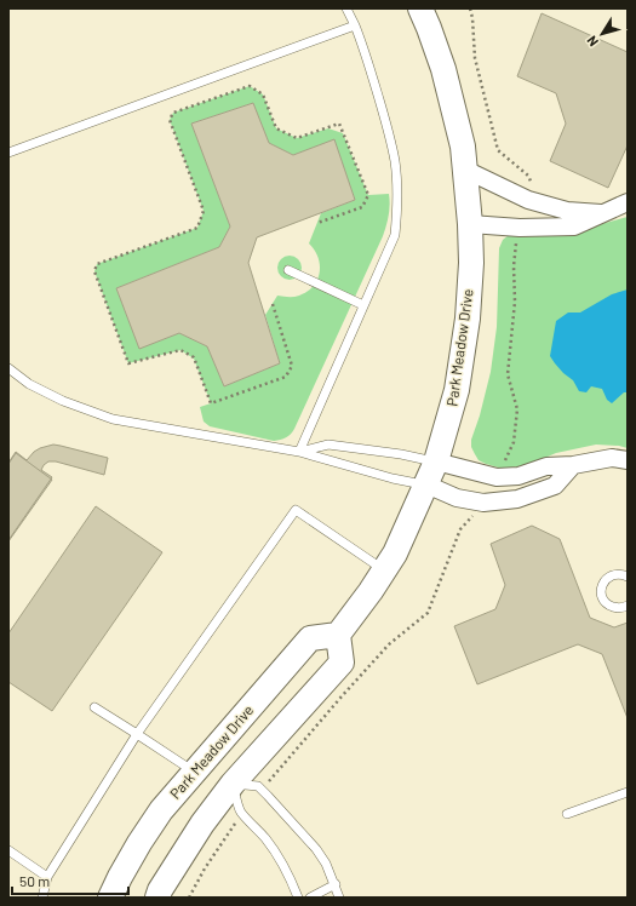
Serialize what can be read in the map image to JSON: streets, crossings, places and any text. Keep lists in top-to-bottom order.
{
  "streets": {
    "street": ["Park Meadow Drive"]
  },
  "scale_bar": "50 m",
  "north": "bottom left"
}
